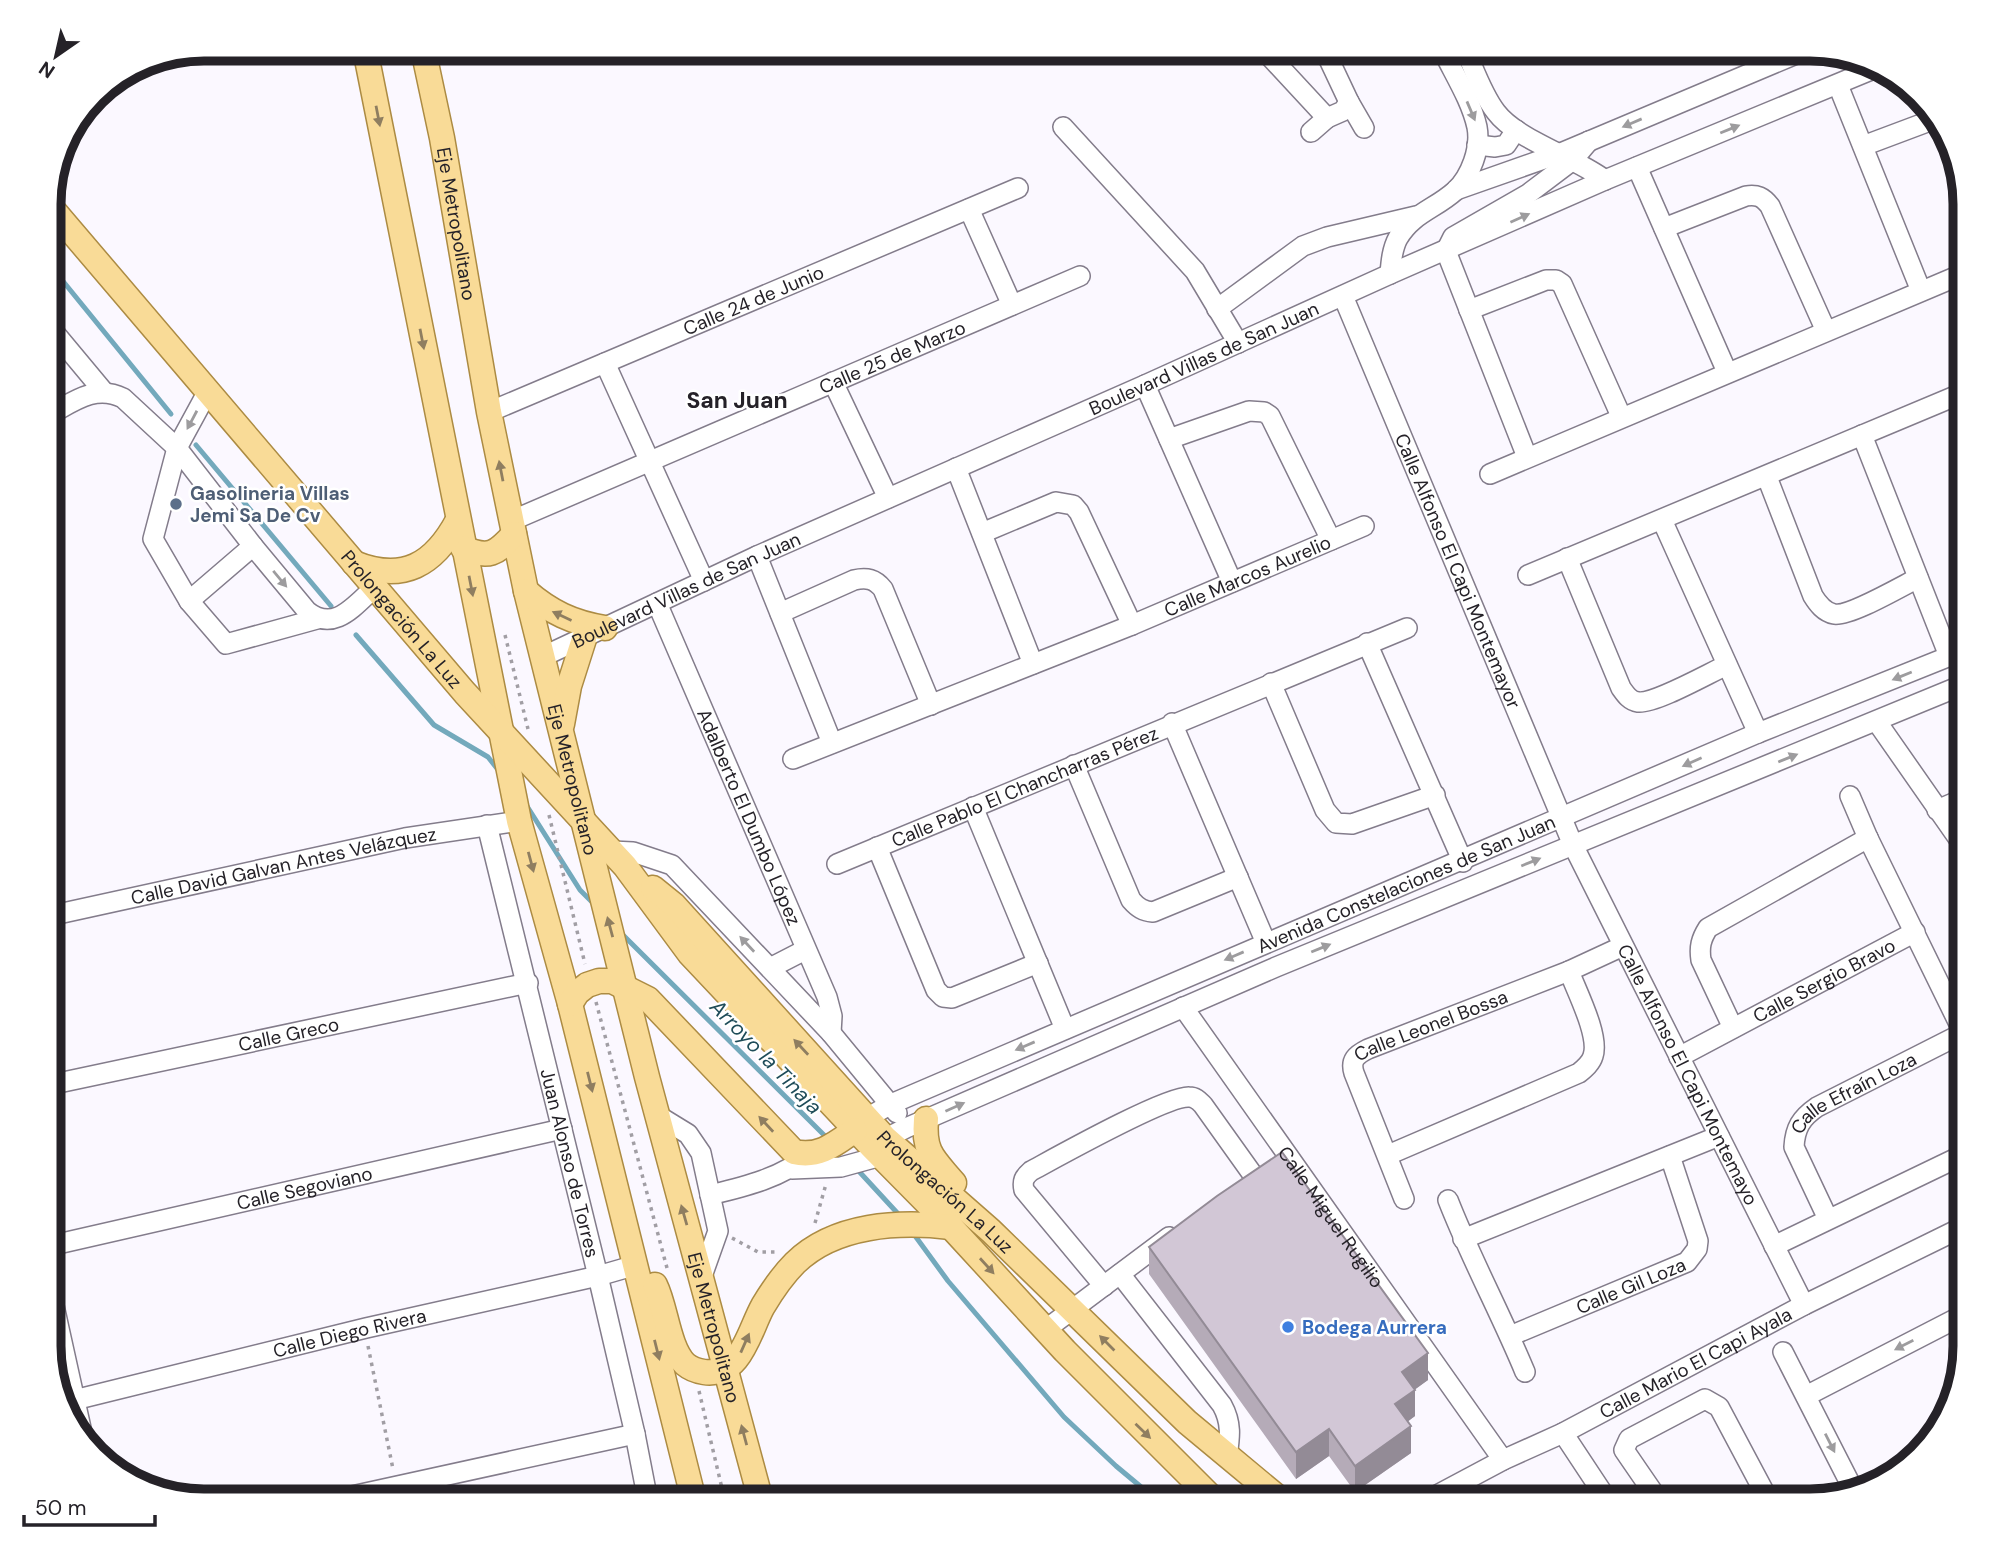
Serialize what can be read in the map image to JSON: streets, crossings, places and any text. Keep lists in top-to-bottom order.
{
  "streets": {
    "main road": ["Eje Metropolitano", "Prolongación La Luz"],
    "street": [
      "Calle 24 de Junio",
      "Calle 25 de Marzo",
      "Boulevard Villas de San Juan",
      "Calle Alfonso El Capi Montemayor",
      "Calle Marcos Aurelio",
      "Calle Pablo El Chancharras Pérez",
      "Adalberto El Dumbo López",
      "Calle David Galvan Antes Velázquez",
      "Avenida Constelaciones de San Juan",
      "Calle Sergio Bravo",
      "Calle Leonel Bossa",
      "Calle Greco",
      "Calle Alfonso El Capi Montemayo",
      "Calle Efraín Loza",
      "Juan Alonso de Torres",
      "Calle Segoviano",
      "Calle Miguel Rugilio",
      "Calle Gil Loza",
      "Calle Diego Rivera",
      "Calle Mario El Capi Ayala"
    ]
  },
  "crossings": [
    ["Eje Metropolitano", "Calle 24 de Junio"],
    ["Eje Metropolitano", "Calle 25 de Marzo"],
    ["Eje Metropolitano", "Boulevard Villas de San Juan"],
    ["Eje Metropolitano", "Prolongación La Luz"],
    ["Boulevard Villas de San Juan", "Calle Alfonso El Capi Montemayor"],
    ["Boulevard Villas de San Juan", "Adalberto El Dumbo López"],
    ["Calle Alfonso El Capi Montemayor", "Avenida Constelaciones de San Juan"],
    ["Calle Alfonso El Capi Montemayor", "Calle Alfonso El Capi Montemayo"],
    ["Prolongación La Luz", "Avenida Constelaciones de San Juan"],
    ["Calle Pablo El Chancharras Pérez", "Avenida Constelaciones de San Juan"],
    ["Calle David Galvan Antes Velázquez", "Juan Alonso de Torres"],
    ["Avenida Constelaciones de San Juan", "Calle Alfonso El Capi Montemayo"],
    ["Avenida Constelaciones de San Juan", "Calle Miguel Rugilio"],
    ["Calle Sergio Bravo", "Calle Alfonso El Capi Montemayo"],
    ["Calle Leonel Bossa", "Calle Alfonso El Capi Montemayo"],
    ["Calle Greco", "Juan Alonso de Torres"],
    ["Calle Alfonso El Capi Montemayo", "Calle Mario El Capi Ayala"],
    ["Juan Alonso de Torres", "Calle Segoviano"],
    ["Juan Alonso de Torres", "Calle Diego Rivera"],
    ["Calle Miguel Rugilio", "Calle Mario El Capi Ayala"]
  ],
  "districts": ["San Juan"],
  "water": ["Arroyo la Tinaja"],
  "places": ["Gasolineria Villas Jemi Sa De Cv", "Bodega Aurrera"],
  "scale_bar": "50 m",
  "north": "bottom left"
}
